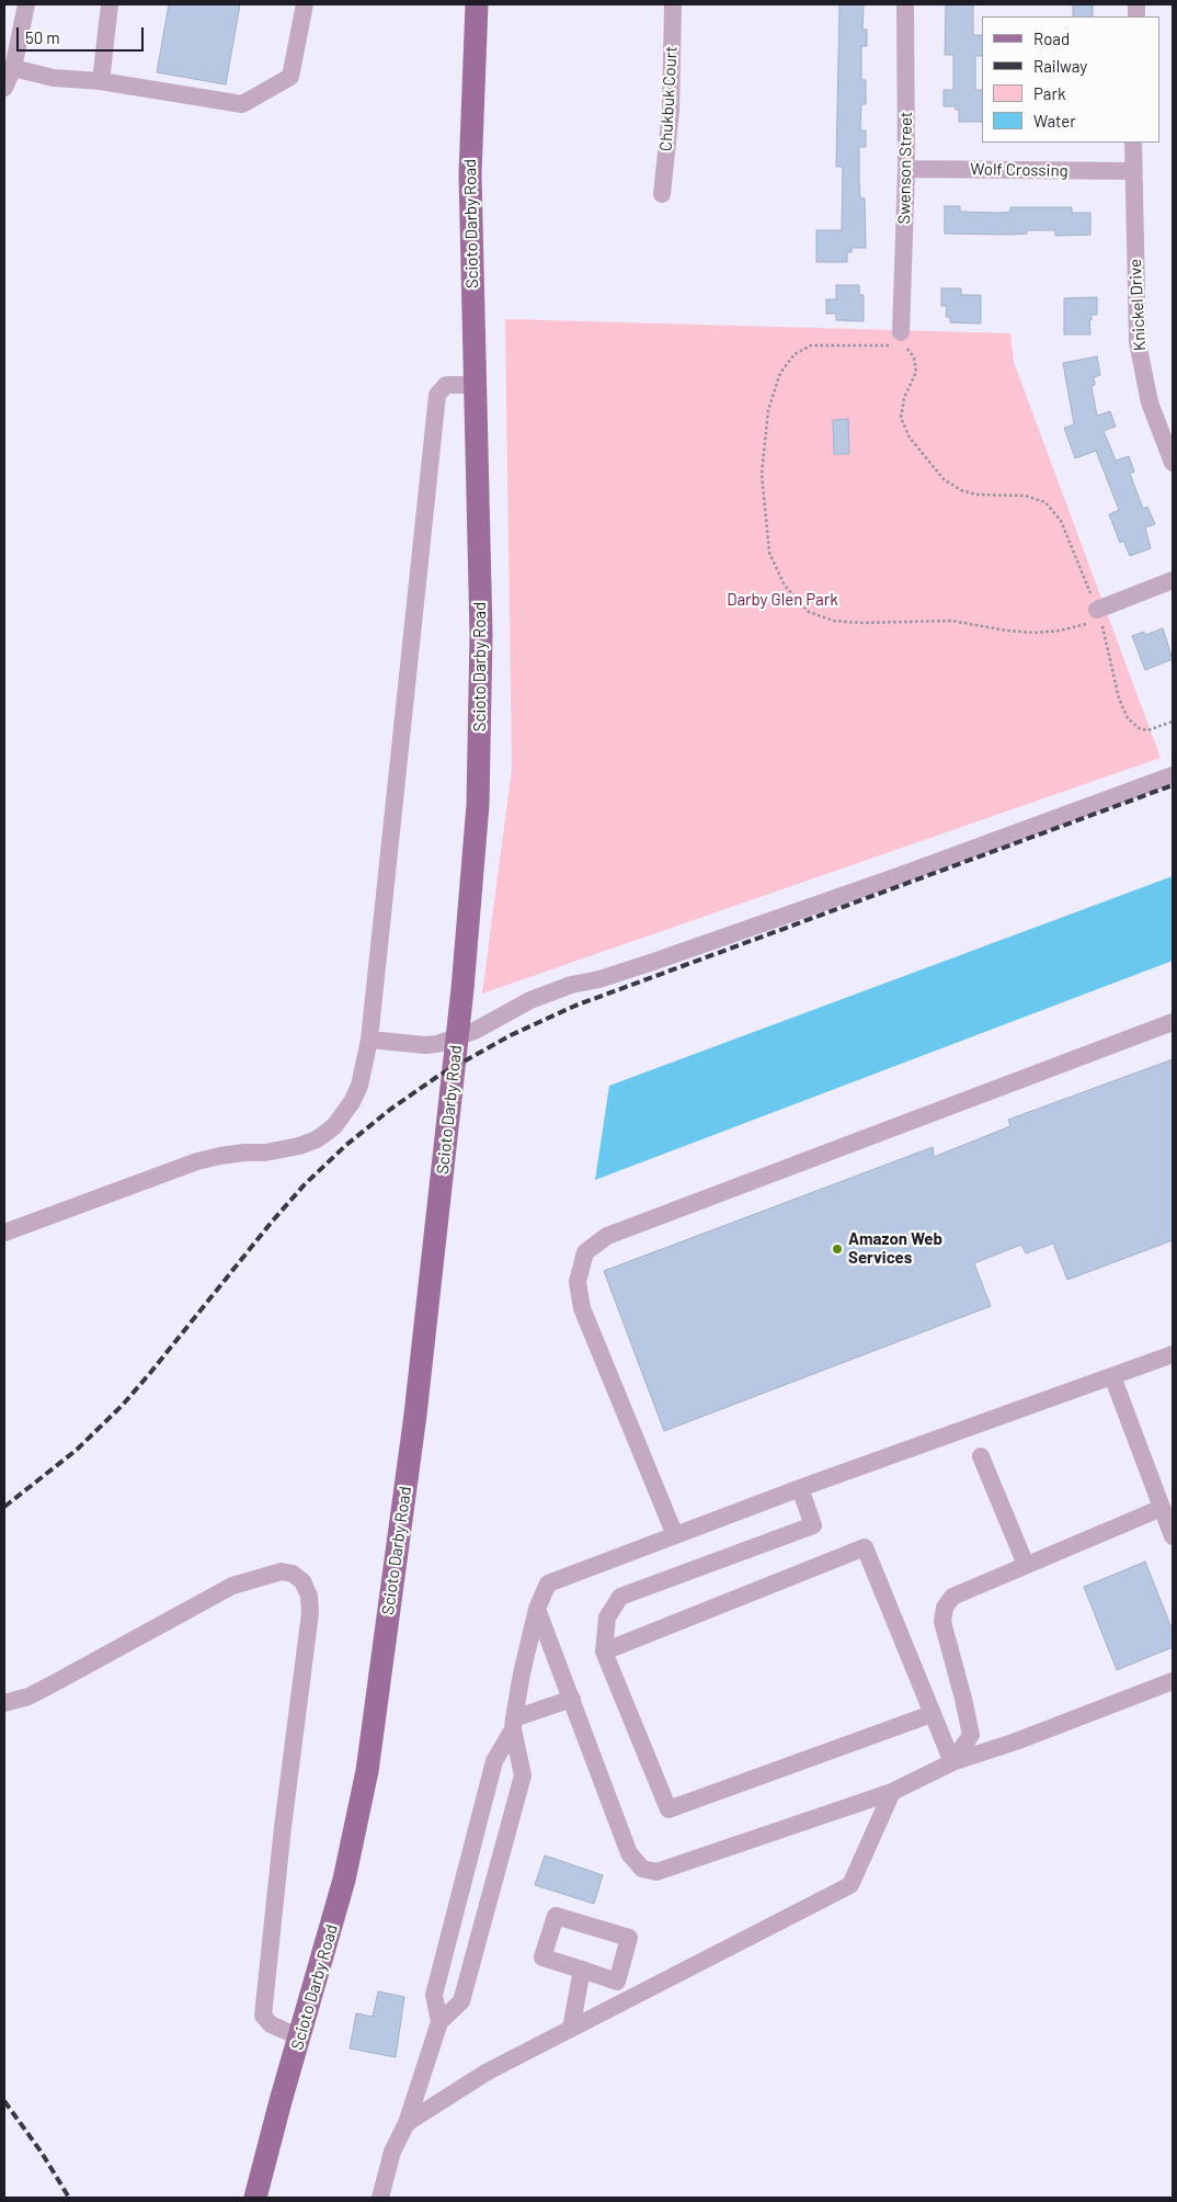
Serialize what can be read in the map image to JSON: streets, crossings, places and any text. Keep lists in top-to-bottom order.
{
  "streets": {
    "main road": ["Scioto Darby Road"],
    "street": [
      "Chukbuk Court",
      "Swenson Street",
      "Wolf Crossing",
      "Knickel Drive"
    ]
  },
  "crossings": [
    ["Swenson Street", "Wolf Crossing"],
    ["Wolf Crossing", "Knickel Drive"]
  ],
  "parks": ["Darby Glen Park"],
  "places": ["Amazon Web Services"],
  "legend": [
    "Road",
    "Railway",
    "Park",
    "Water"
  ],
  "scale_bar": "50 m"
}
